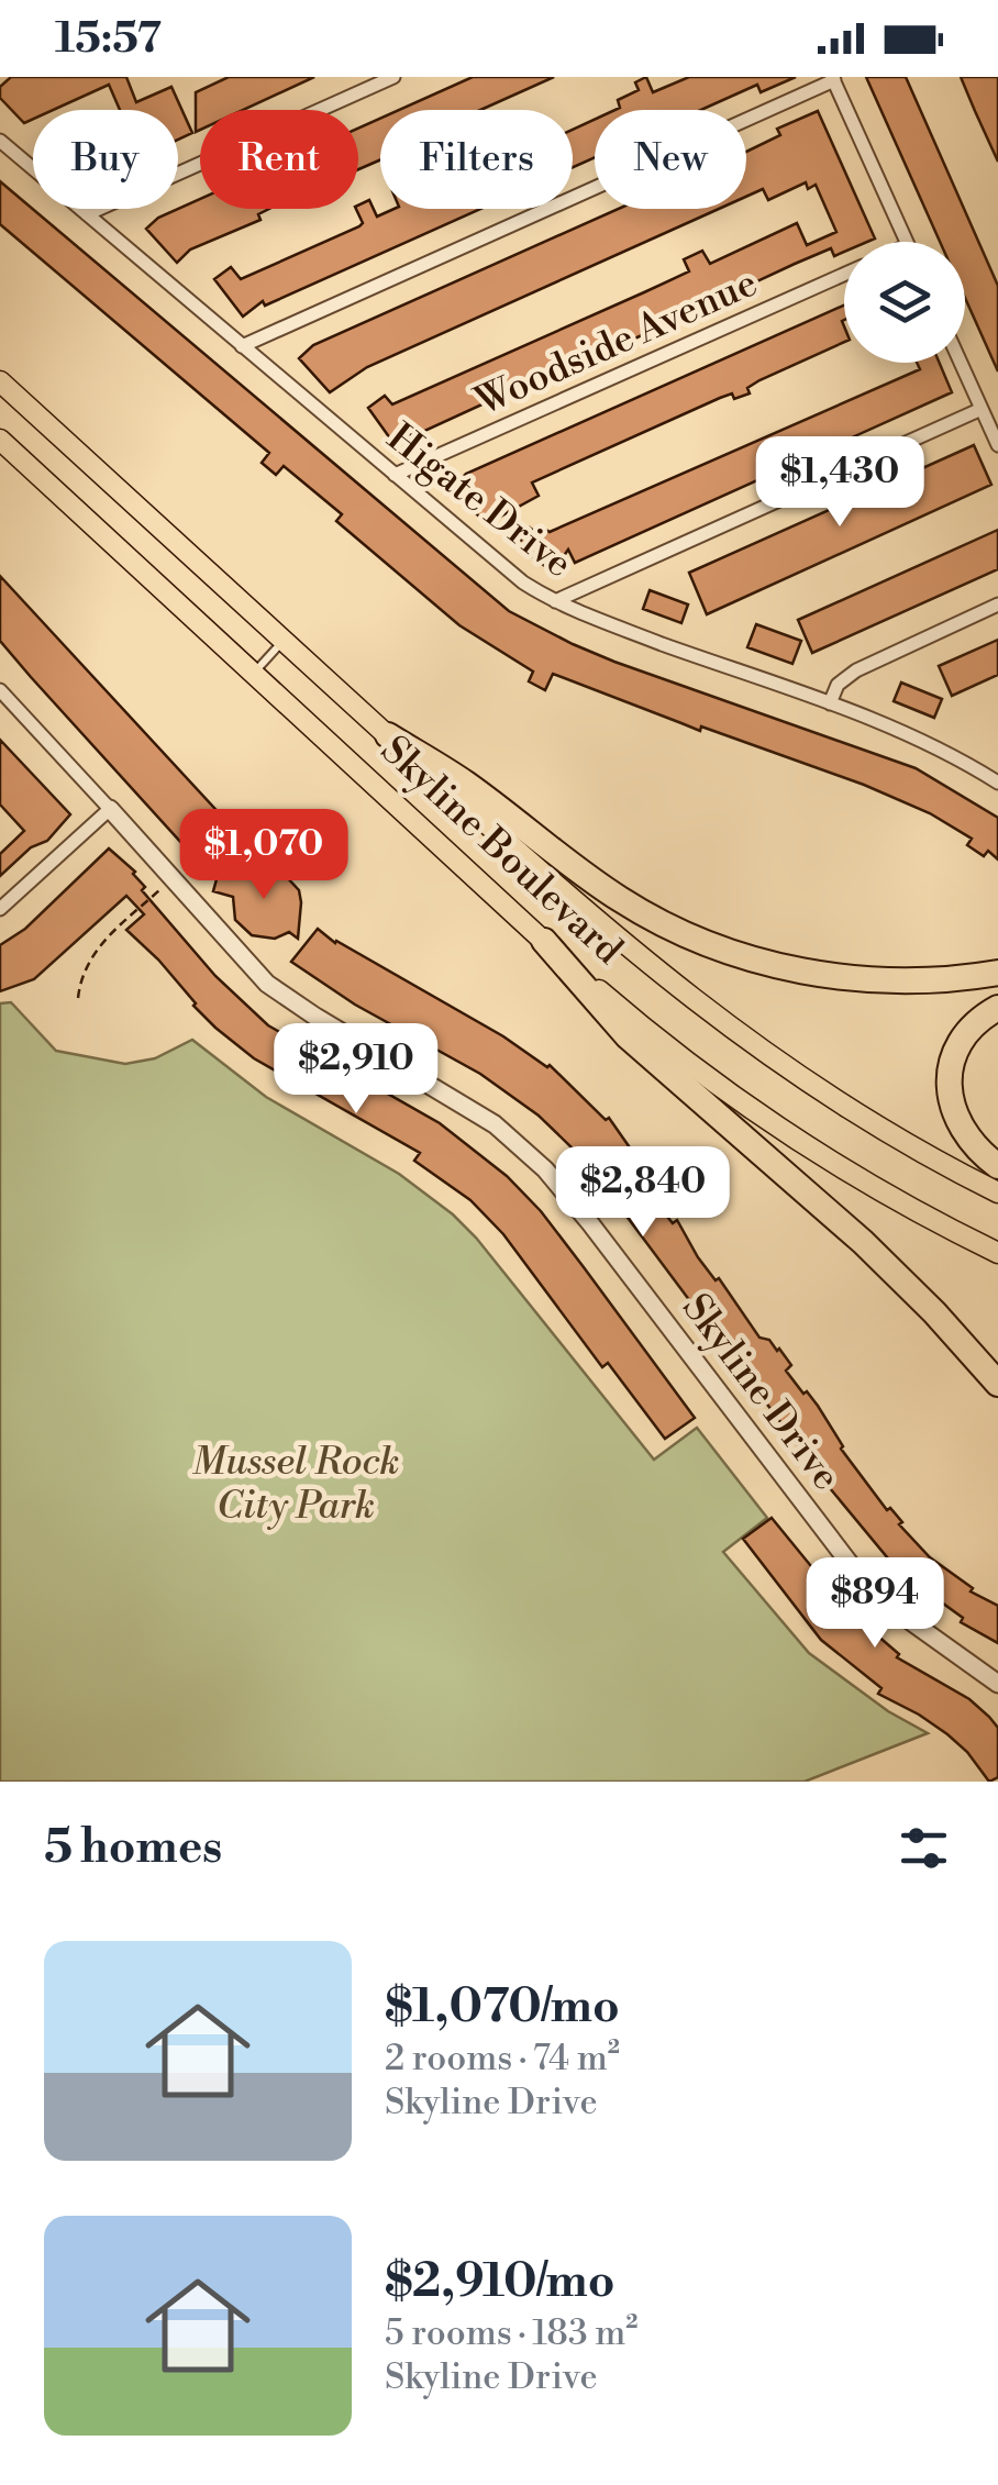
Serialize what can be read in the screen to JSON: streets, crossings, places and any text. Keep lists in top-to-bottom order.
{
  "streets": {
    "main road": ["Skyline Boulevard"],
    "street": ["Woodside Avenue", "Higate Drive", "Skyline Drive"]
  },
  "crossings": [
    ["Woodside Avenue", "Higate Drive"]
  ],
  "parks": ["Mussel Rock City Park"],
  "page": {
    "status": "15:57",
    "chip": [
      "Buy",
      "Rent",
      "Filters",
      "New"
    ],
    "price": [
      "$1,430",
      "$1,070",
      "$2,910",
      "$2,840",
      "$894"
    ],
    "heading": "5 homes",
    "list": [
      {
        "name": "$1,070/mo",
        "note": "2 rooms · 74 m² · Skyline Drive"
      },
      {
        "name": "$2,910/mo",
        "note": "5 rooms · 183 m² · Skyline Drive"
      }
    ]
  }
}
